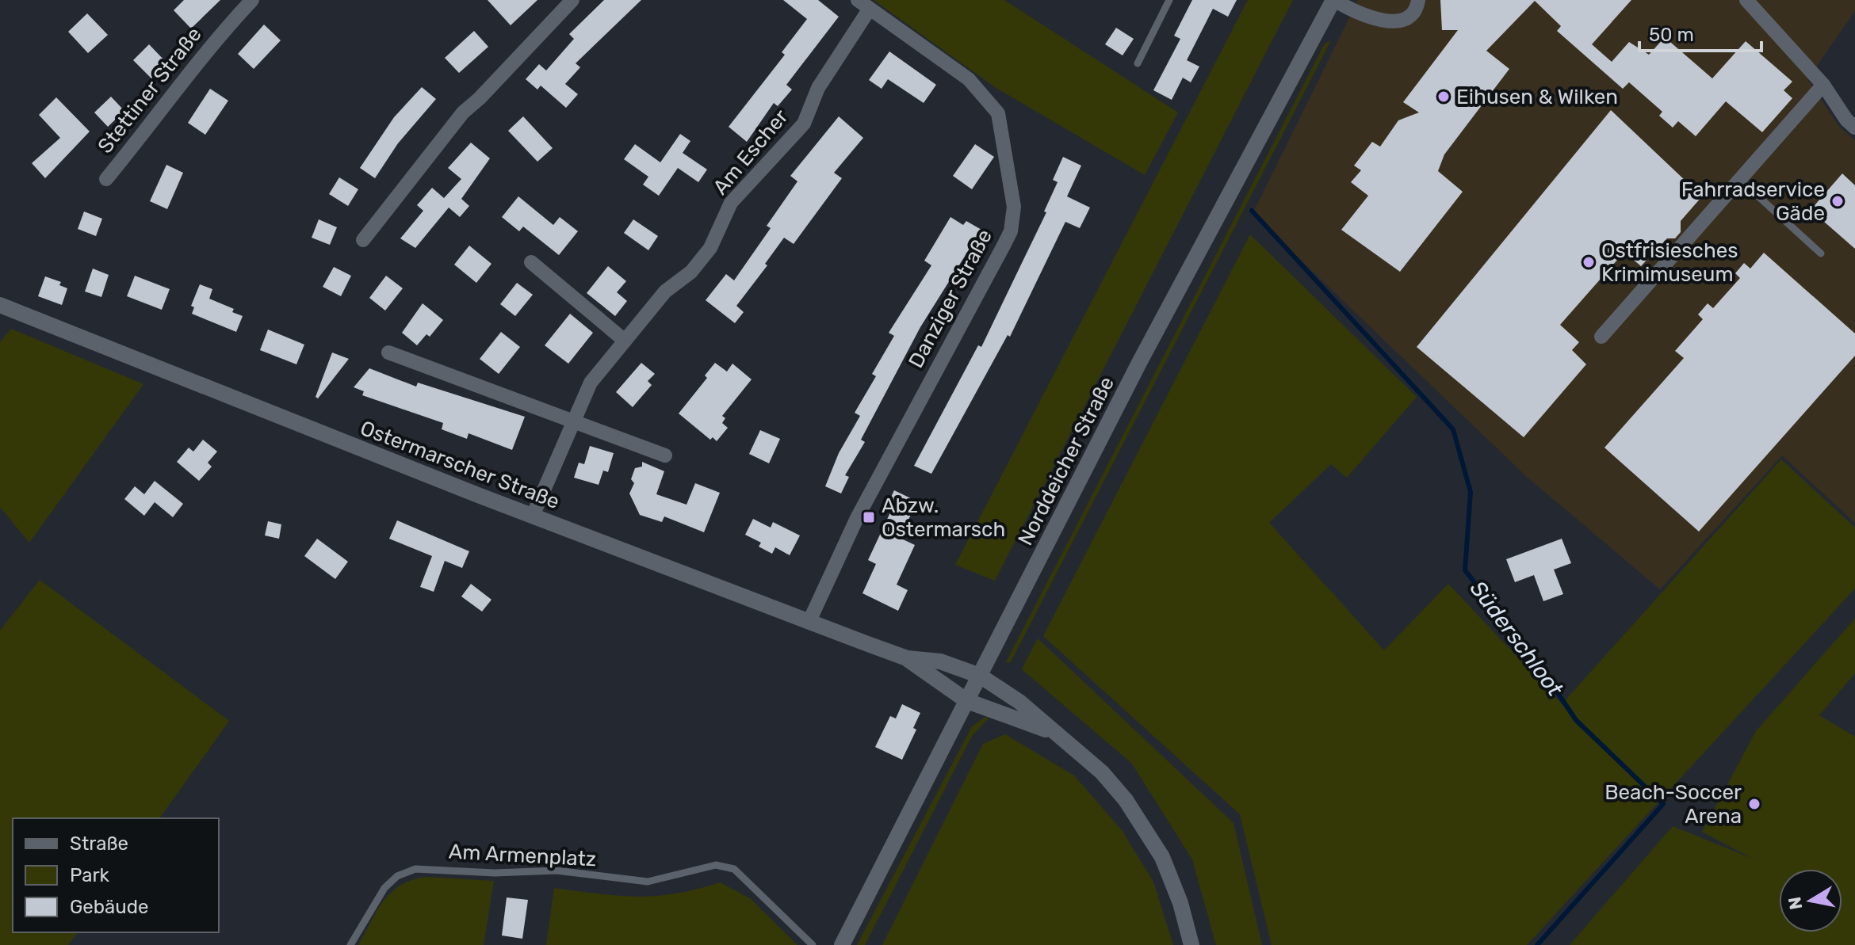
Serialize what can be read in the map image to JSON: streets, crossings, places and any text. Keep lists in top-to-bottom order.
{
  "streets": {
    "main road": ["Norddeicher Straße", "Ostermarscher Straße"],
    "street": ["Stettiner Straße", "Am Escher", "Danziger Straße"],
    "lane": ["Am Armenplatz"]
  },
  "crossings": [
    ["Am Escher", "Danziger Straße"],
    ["Am Escher", "Ostermarscher Straße"],
    ["Danziger Straße", "Ostermarscher Straße"],
    ["Norddeicher Straße", "Ostermarscher Straße"]
  ],
  "water": ["Süderschloot"],
  "places": {
    "other": [
      "Eihusen & Wilken",
      "Fahrradservice Gäde",
      "Ostfrisiesches Krimimuseum",
      "Beach-Soccer Arena"
    ],
    "transit": ["Abzw. Ostermarsch"]
  },
  "legend": ["Straße", "Park", "Gebäude"],
  "scale_bar": "50 m",
  "north": "left"
}
